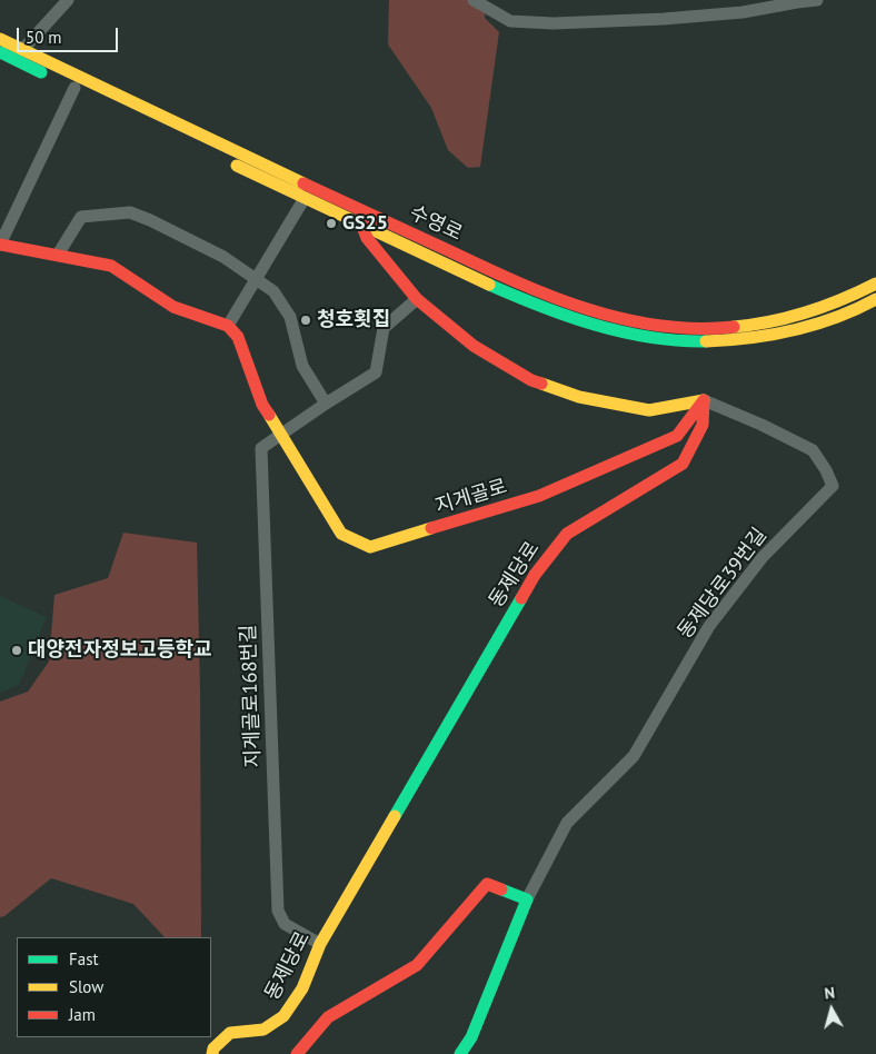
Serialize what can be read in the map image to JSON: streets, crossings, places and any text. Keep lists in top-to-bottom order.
{
  "streets": {
    "street": [
      "수영로",
      "지게골로",
      "동제당로",
      "동제당로39번길",
      "지게골로168번길"
    ]
  },
  "crossings": [
    ["지게골로", "동제당로"],
    ["지게골로", "동제당로39번길"],
    ["지게골로", "지게골로168번길"],
    ["동제당로", "동제당로39번길"],
    ["동제당로", "지게골로168번길"]
  ],
  "places": ["GS25", "청호횟집", "대양전자정보고등학교"],
  "legend": ["Fast", "Slow", "Jam"],
  "scale_bar": "50 m",
  "north": "top"
}
